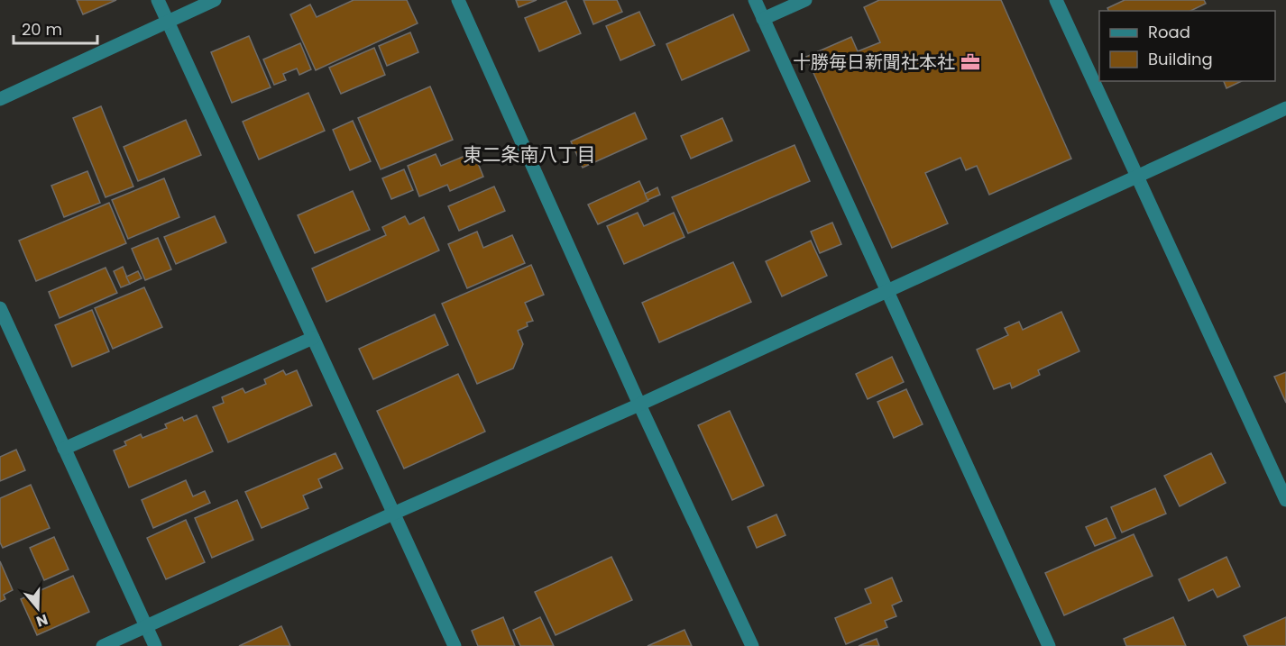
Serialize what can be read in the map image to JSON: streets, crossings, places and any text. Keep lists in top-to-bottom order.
{
  "districts": ["東二条南八丁目"],
  "places": {
    "office": ["十勝毎日新聞社本社"]
  },
  "legend": ["Road", "Building"],
  "scale_bar": "20 m",
  "north": "bottom"
}
